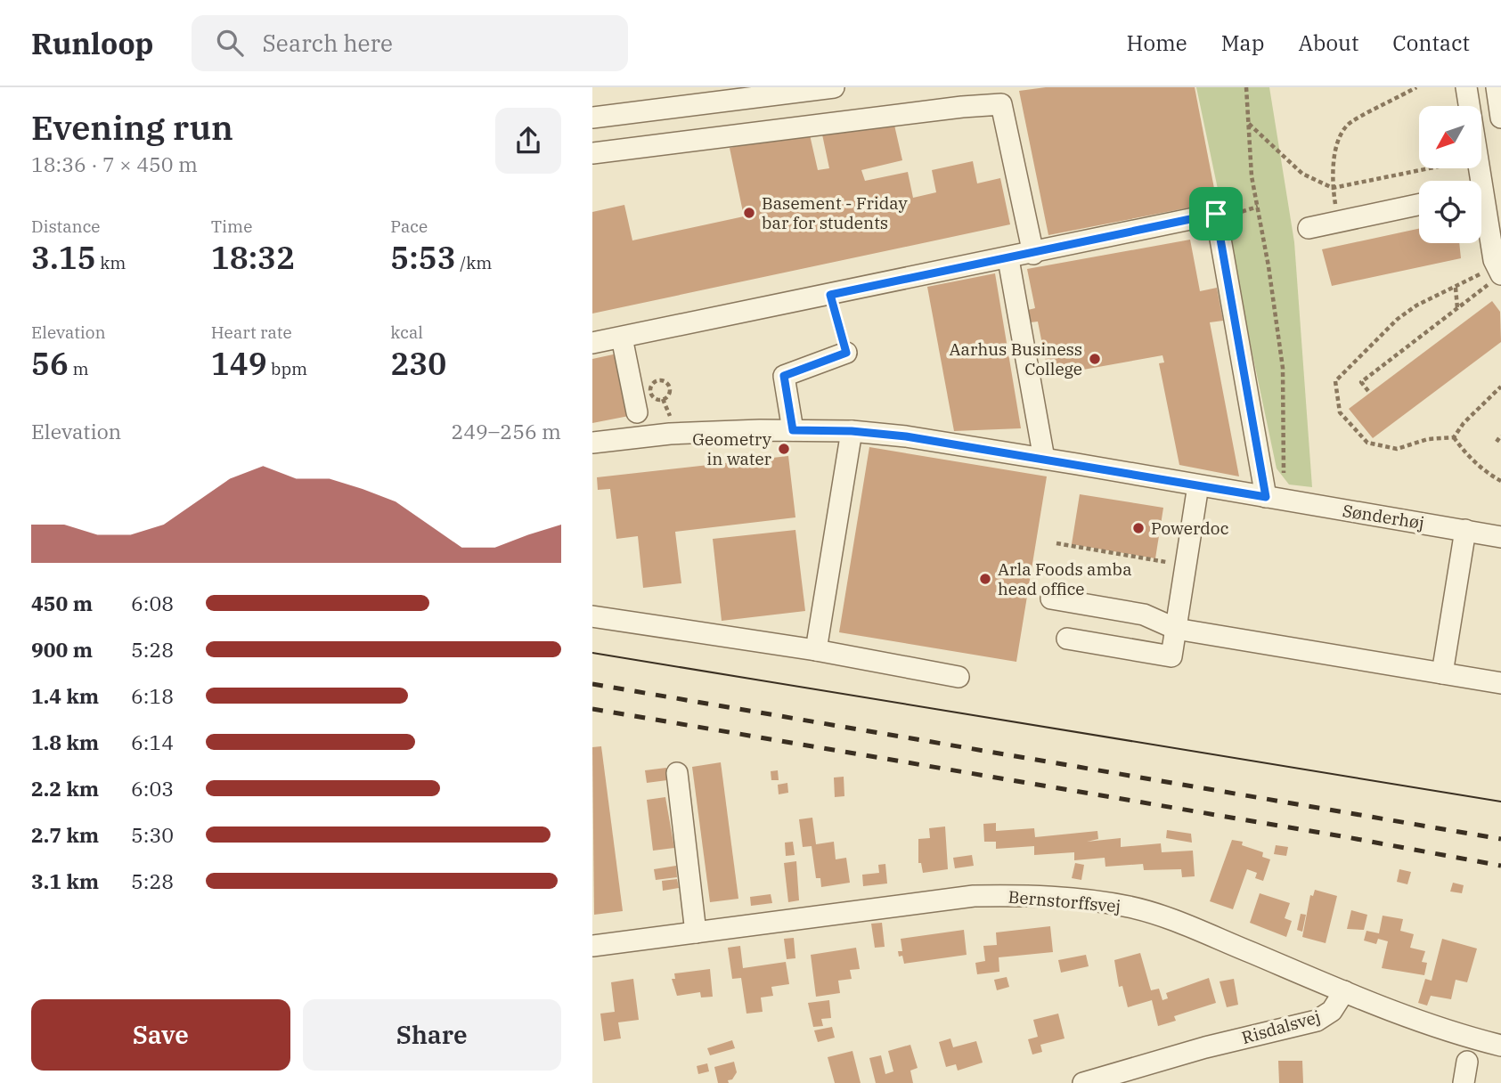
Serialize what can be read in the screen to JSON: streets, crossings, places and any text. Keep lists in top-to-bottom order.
{
  "streets": {
    "street": ["Sønderhøj", "Bernstorffsvej", "Risdalsvej"]
  },
  "crossings": [
    ["Bernstorffsvej", "Risdalsvej"]
  ],
  "places": [
    "Basement - Friday bar for students",
    "Aarhus Business College",
    "Geometry in water",
    "Powerdoc",
    "Arla Foods amba head office"
  ],
  "north": "bottom left",
  "page": {
    "header": "Runloop",
    "search": "Search here",
    "nav": [
      "Home",
      "Map",
      "About",
      "Contact"
    ],
    "heading": ["Evening run", "18:36 · 7 × 450 m"],
    "stats": [
      ["Distance", "3.15 km"],
      ["Time", "18:32"],
      ["Pace", "5:53 /km"],
      ["Elevation", "56 m"],
      ["Heart rate", "149 bpm"],
      ["kcal", "230"]
    ],
    "chart": ["Elevation", "249–256 m"],
    "list": [
      {
        "name": "450 m",
        "note": "6:08"
      },
      {
        "name": "900 m",
        "note": "5:28"
      },
      {
        "name": "1.4 km",
        "note": "6:18"
      },
      {
        "name": "1.8 km",
        "note": "6:14"
      },
      {
        "name": "2.2 km",
        "note": "6:03"
      },
      {
        "name": "2.7 km",
        "note": "5:30"
      },
      {
        "name": "3.1 km",
        "note": "5:28"
      }
    ],
    "buttons": ["Save", "Share"]
  }
}
